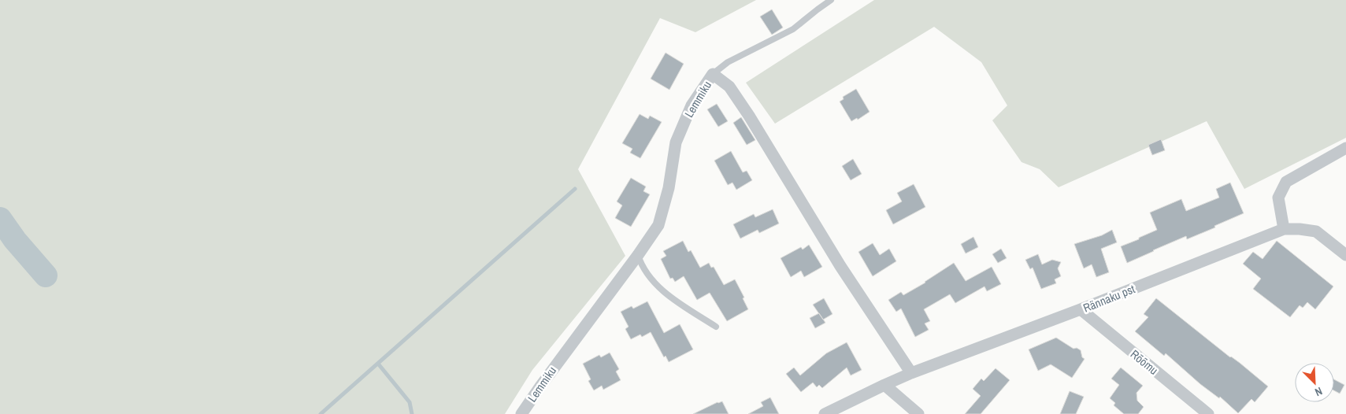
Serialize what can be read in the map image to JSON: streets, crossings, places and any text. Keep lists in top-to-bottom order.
{
  "streets": {
    "street": ["Lemmiku", "Rännaku pst", "Rõõmu"]
  },
  "crossings": [
    ["Lemmiku", "Rännaku pst"],
    ["Rännaku pst", "Rõõmu"]
  ],
  "north": "bottom right"
}
